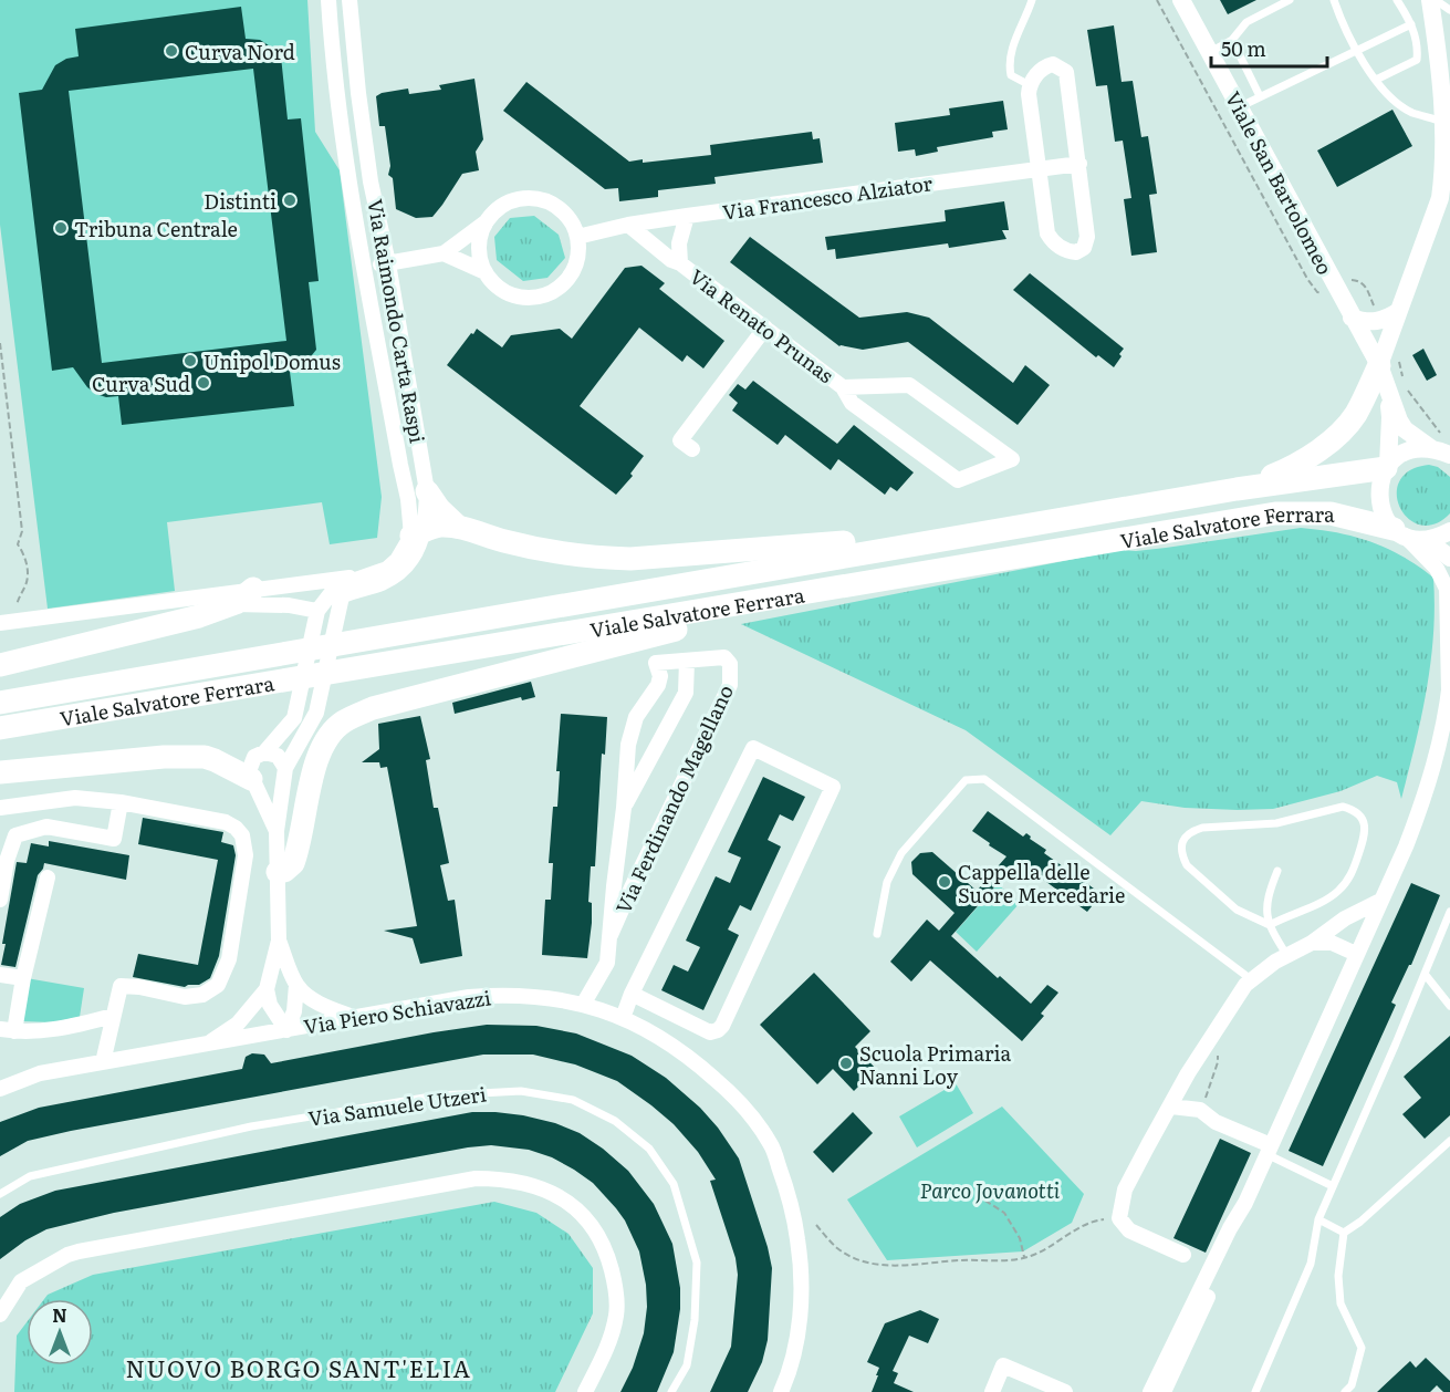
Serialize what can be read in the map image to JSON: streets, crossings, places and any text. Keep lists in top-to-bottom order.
{
  "streets": {
    "highway": ["Viale Salvatore Ferrara"],
    "street": [
      "Viale San Bartolomeo",
      "Via Francesco Alziator",
      "Via Raimondo Carta Raspi",
      "Via Renato Prunas",
      "Via Ferdinando Magellano",
      "Via Piero Schiavazzi"
    ],
    "lane": ["Via Samuele Utzeri"]
  },
  "crossings": [
    ["Viale San Bartolomeo", "Viale Salvatore Ferrara"],
    ["Via Francesco Alziator", "Via Renato Prunas"],
    ["Via Ferdinando Magellano", "Via Piero Schiavazzi"]
  ],
  "districts": ["NUOVO BORGO SANT'ELIA"],
  "parks": ["Parco Jovanotti"],
  "places": [
    "Curva Nord",
    "Distinti",
    "Tribuna Centrale",
    "Unipol Domus",
    "Curva Sud",
    "Cappella delle Suore Mercedarie",
    "Scuola Primaria Nanni Loy"
  ],
  "scale_bar": "50 m",
  "north": "top"
}
